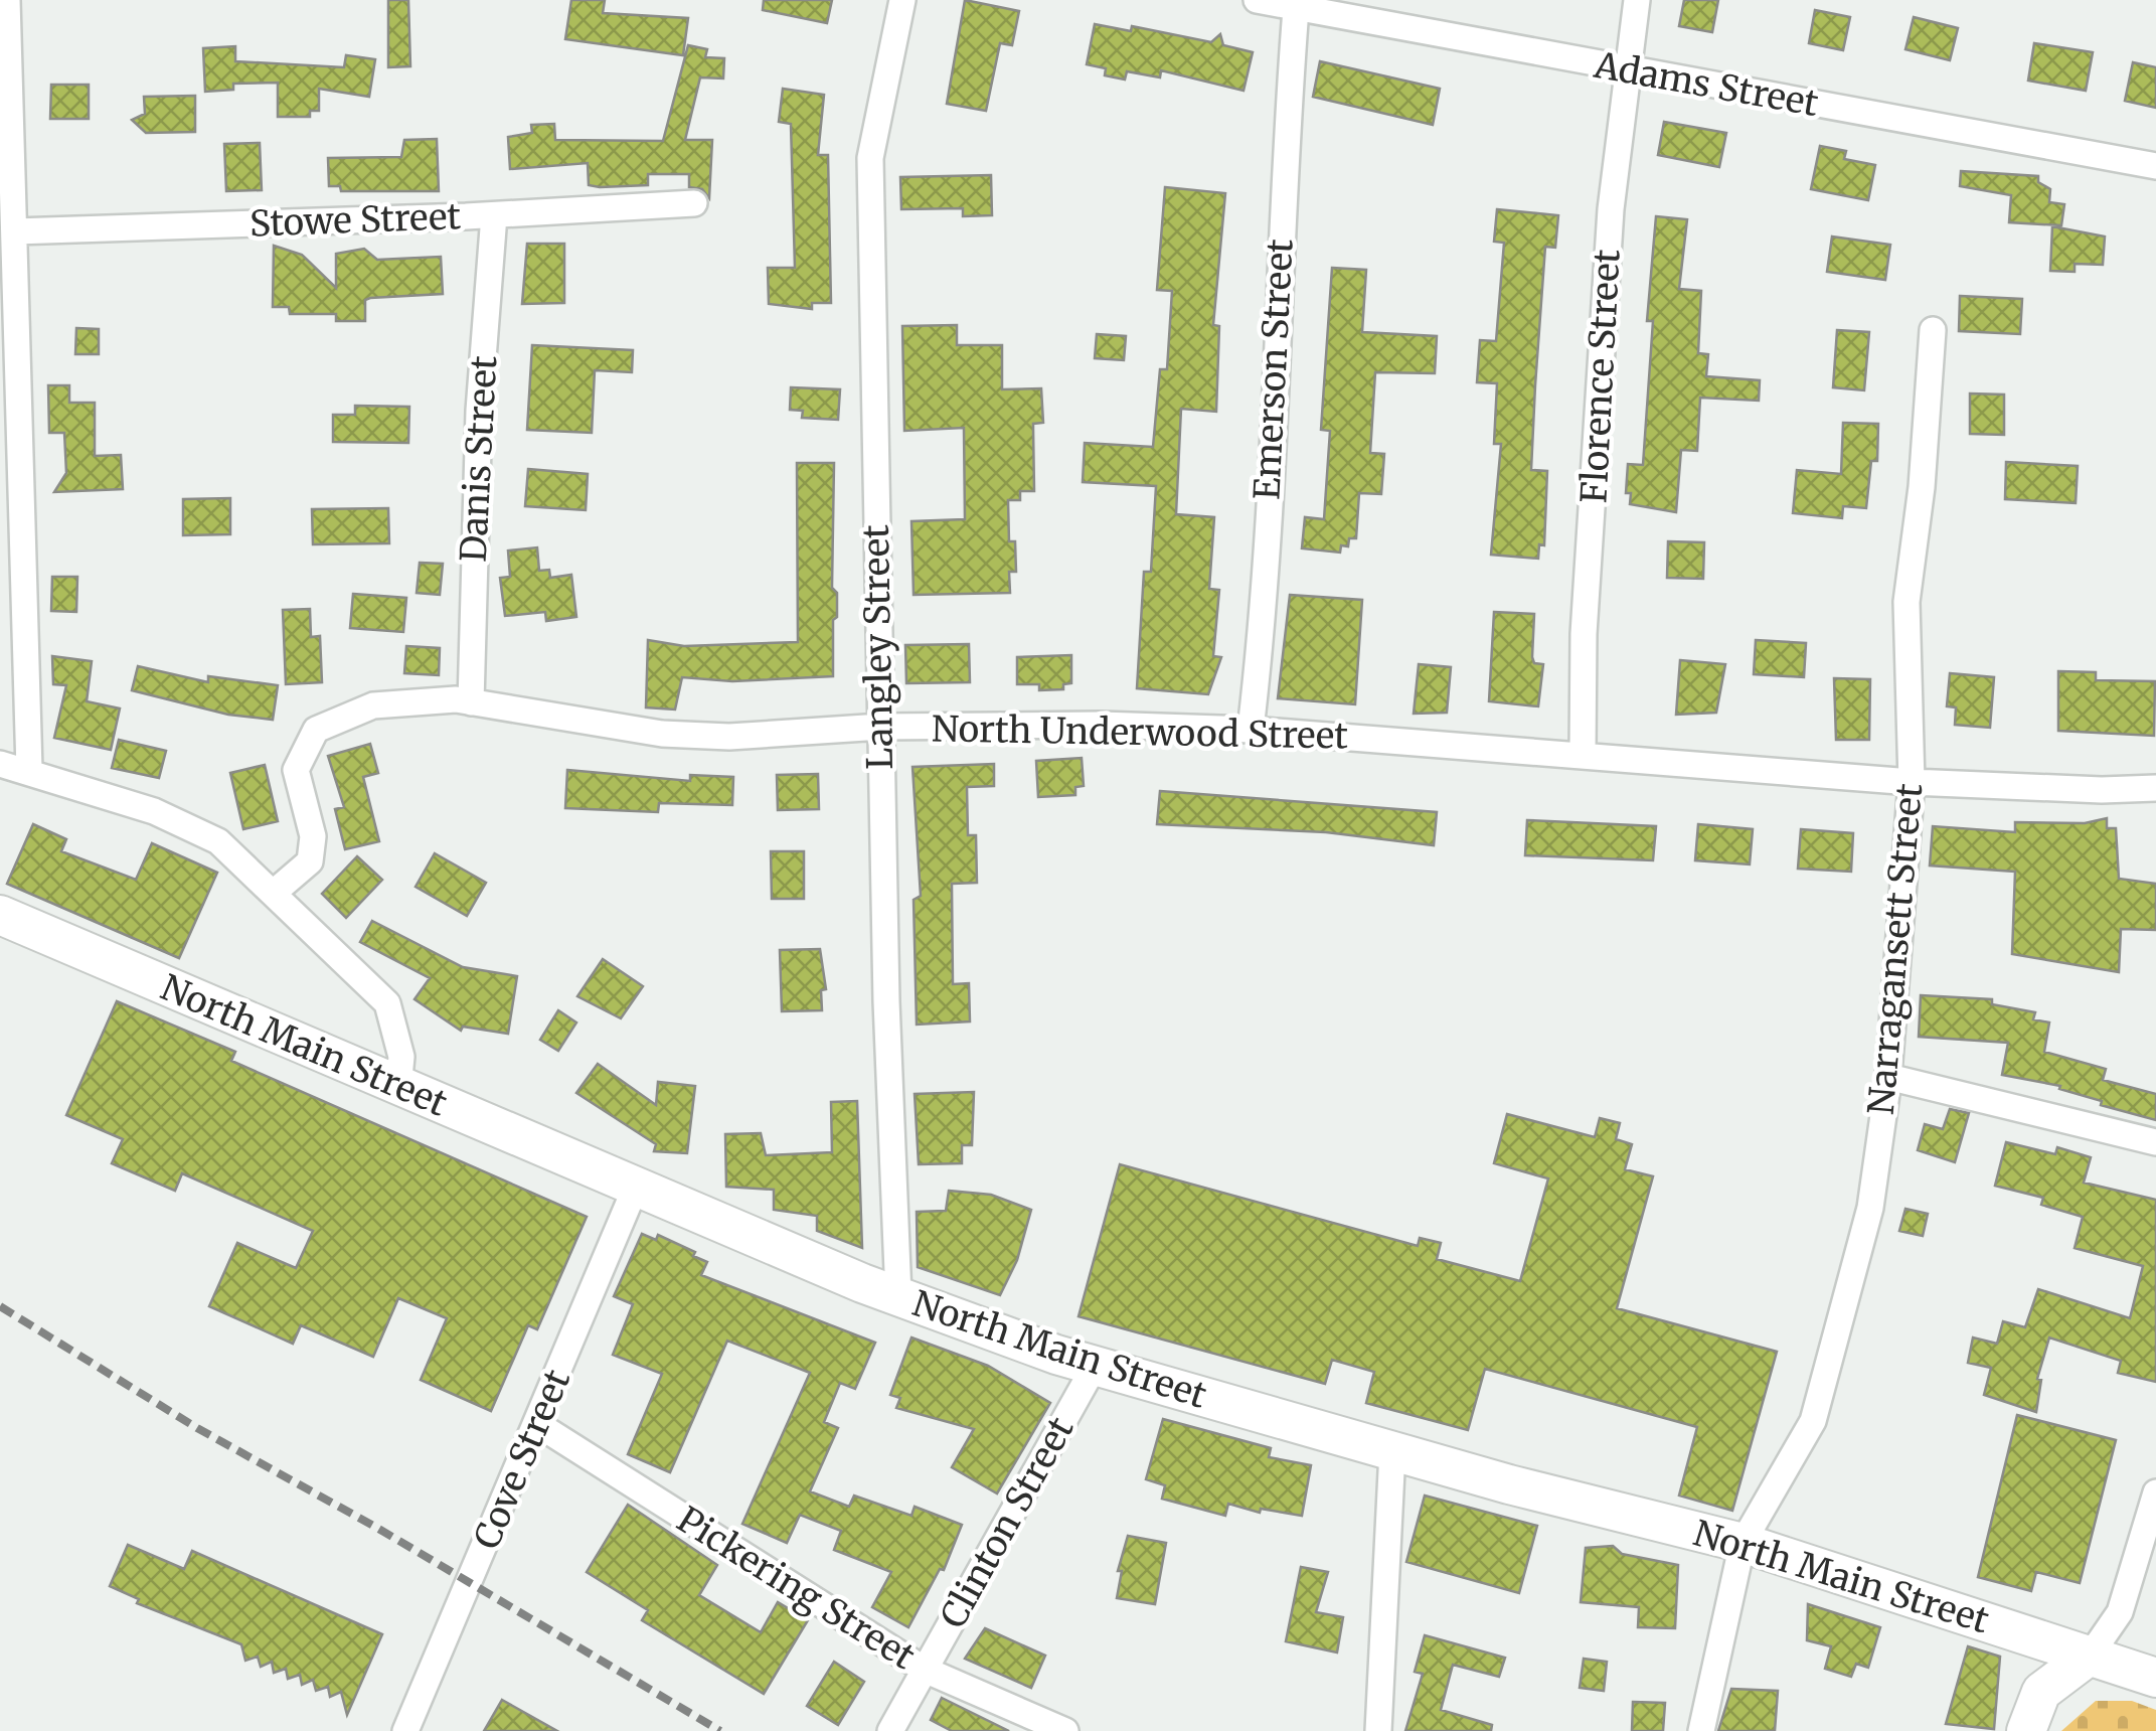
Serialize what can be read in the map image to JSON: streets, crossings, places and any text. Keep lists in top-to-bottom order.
{
  "streets": {
    "main road": ["North Main Street"],
    "street": [
      "Adams Street",
      "Stowe Street",
      "Emerson Street",
      "Florence Street",
      "Danis Street",
      "Langley Street",
      "North Underwood Street",
      "Narragansett Street",
      "Cove Street",
      "Clinton Street",
      "Pickering Street"
    ]
  },
  "crossings": [
    ["Adams Street", "Emerson Street"],
    ["Adams Street", "Florence Street"],
    ["Stowe Street", "Danis Street"],
    ["Emerson Street", "North Underwood Street"],
    ["Florence Street", "North Underwood Street"],
    ["Danis Street", "North Underwood Street"],
    ["Langley Street", "North Underwood Street"],
    ["Langley Street", "North Main Street"],
    ["North Underwood Street", "Narragansett Street"],
    ["Narragansett Street", "North Main Street"],
    ["North Main Street", "Cove Street"],
    ["North Main Street", "Clinton Street"],
    ["Cove Street", "Pickering Street"],
    ["Clinton Street", "Pickering Street"]
  ]
}
